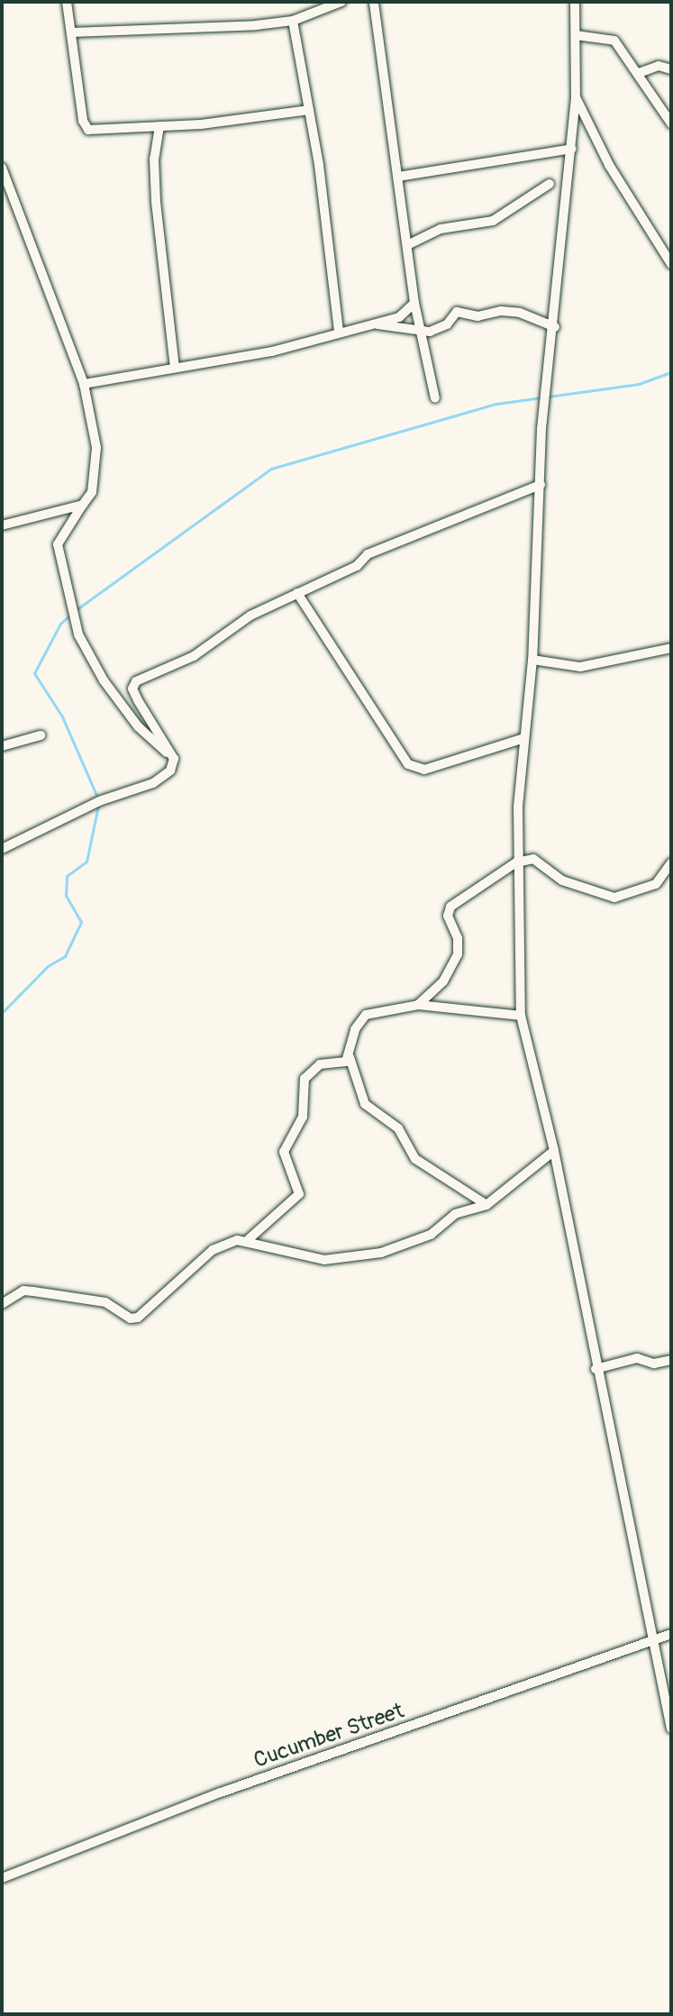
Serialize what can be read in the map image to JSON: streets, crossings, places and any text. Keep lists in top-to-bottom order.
{
  "streets": {
    "street": ["Cucumber Street"]
  }
}
